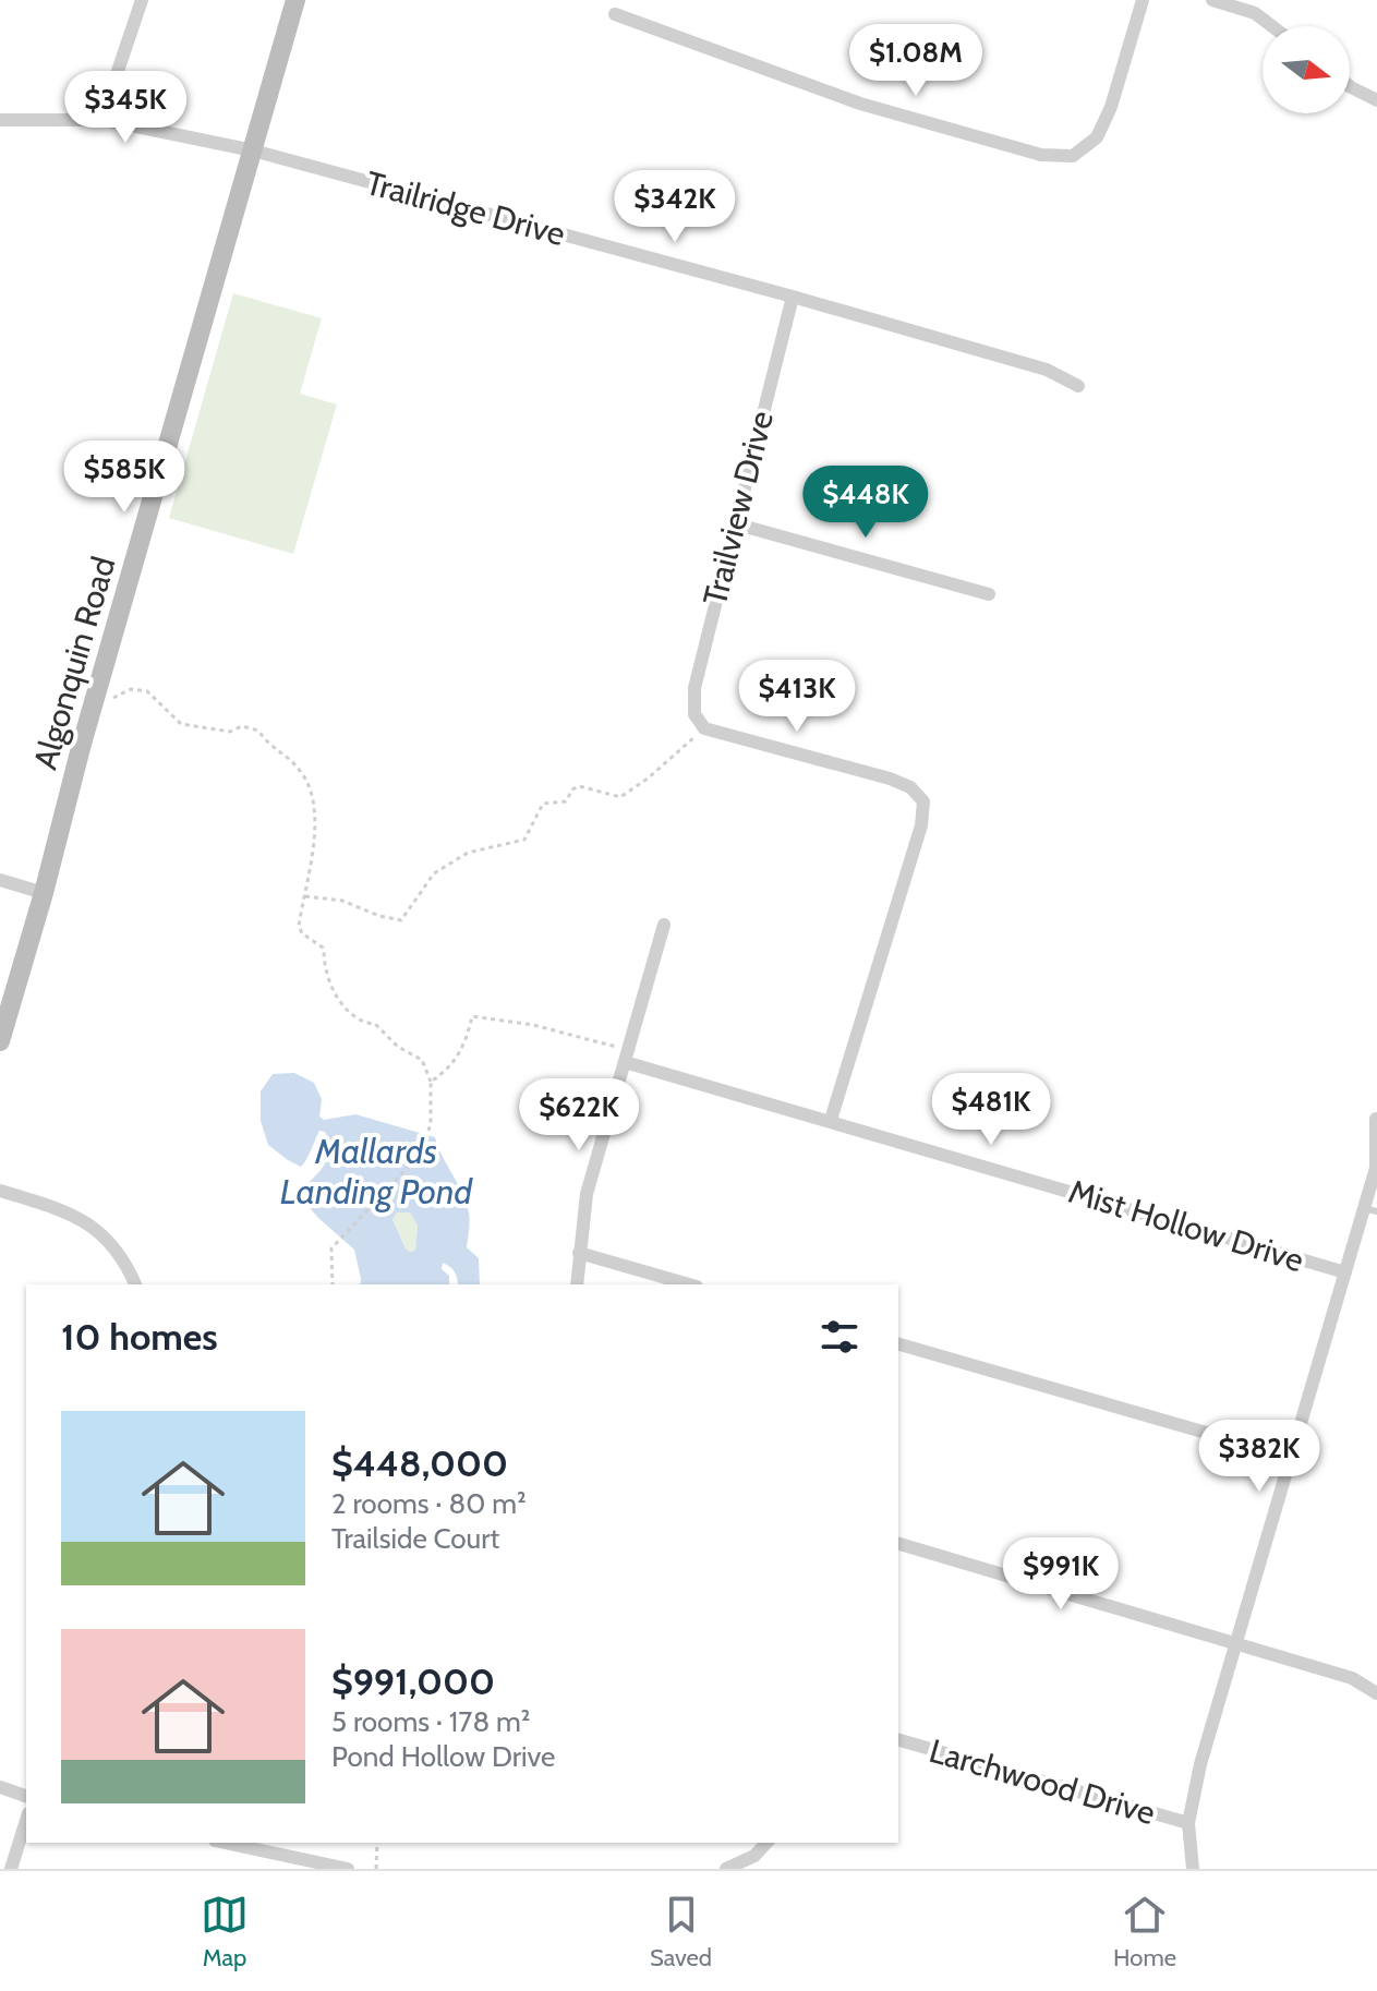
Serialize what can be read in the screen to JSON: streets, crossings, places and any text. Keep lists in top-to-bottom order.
{
  "streets": {
    "street": [
      "Trailridge Drive",
      "Trailview Drive",
      "Algonquin Road",
      "Mist Hollow Drive",
      "Larchwood Drive"
    ]
  },
  "crossings": [
    ["Trailridge Drive", "Trailview Drive"],
    ["Trailridge Drive", "Algonquin Road"]
  ],
  "water": ["Mallards Landing Pond"],
  "north": "right",
  "page": {
    "price": [
      "$1.08M",
      "$345K",
      "$342K",
      "$585K",
      "$448K",
      "$413K",
      "$481K",
      "$622K",
      "$382K",
      "$991K"
    ],
    "heading": "10 homes",
    "list": [
      {
        "name": "$448,000",
        "note": "2 rooms · 80 m² · Trailside Court"
      },
      {
        "name": "$991,000",
        "note": "5 rooms · 178 m² · Pond Hollow Drive"
      }
    ],
    "tabs": ["Map", "Saved", "Home"]
  }
}
